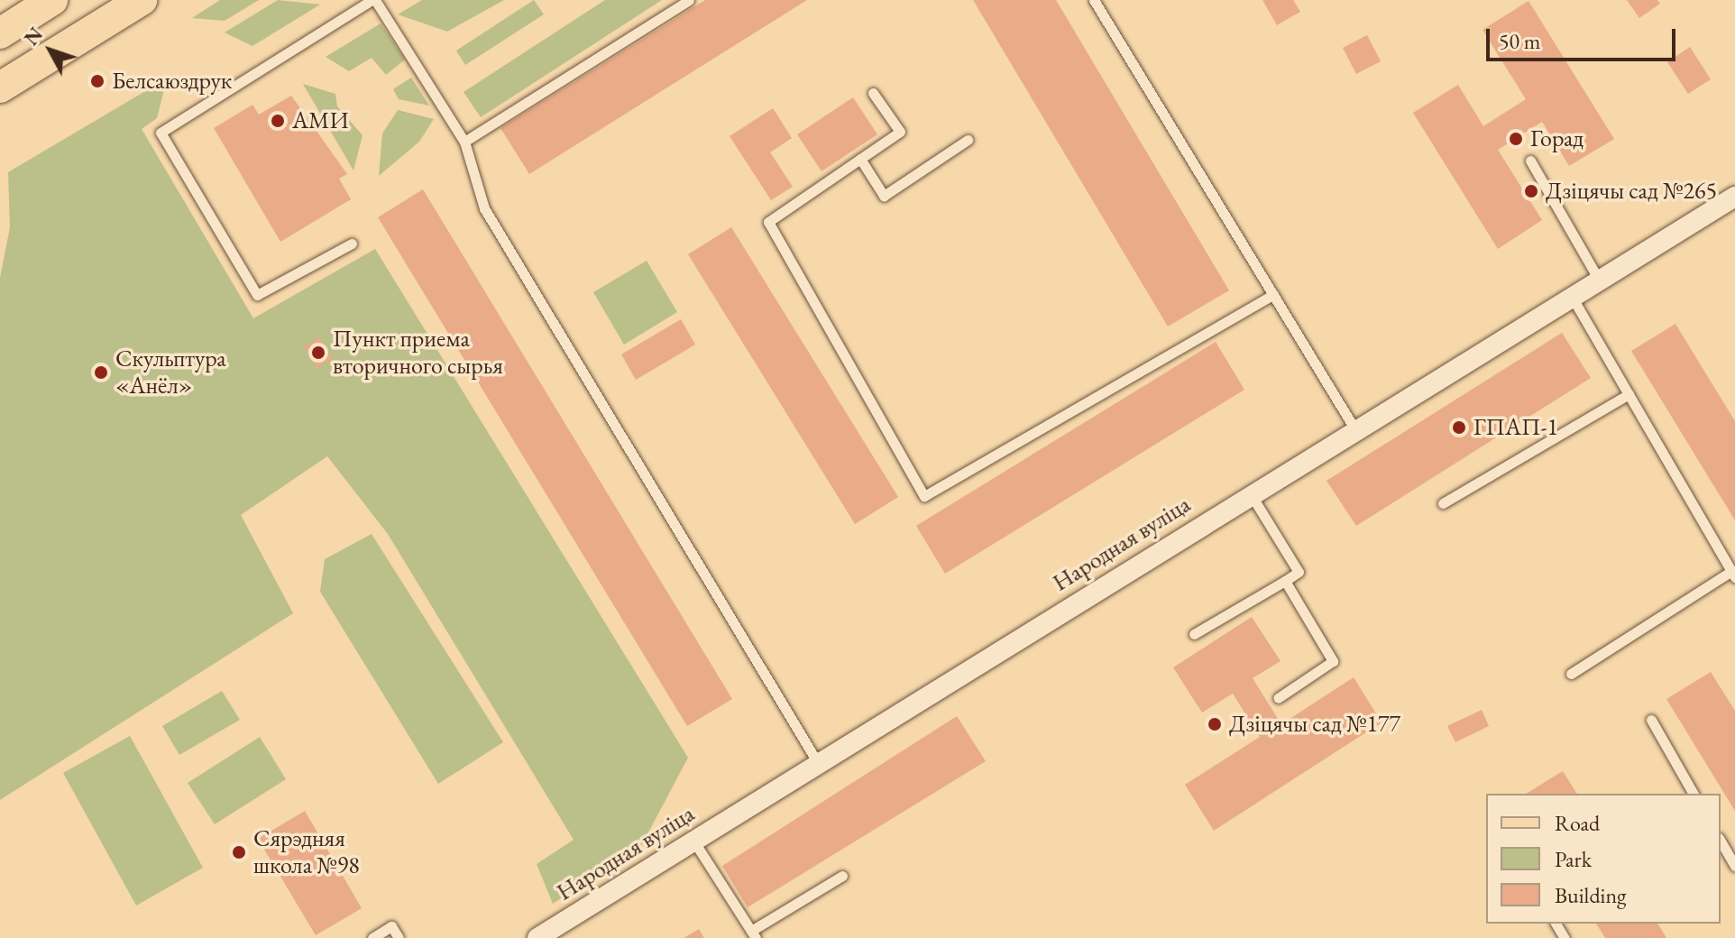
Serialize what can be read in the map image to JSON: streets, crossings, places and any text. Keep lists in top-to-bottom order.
{
  "streets": {
    "street": ["Народная вуліца"]
  },
  "places": [
    "Белсаюздрук",
    "АМИ",
    "Горад",
    "Дзіцячы сад №265",
    "Пункт приема вторичного сырья",
    "Скульптура «Анёл»",
    "ГПАП-1",
    "Дзіцячы сад №177",
    "Сярэдняя школа №98"
  ],
  "legend": ["Road", "Park", "Building"],
  "scale_bar": "50 m",
  "north": "top left"
}
